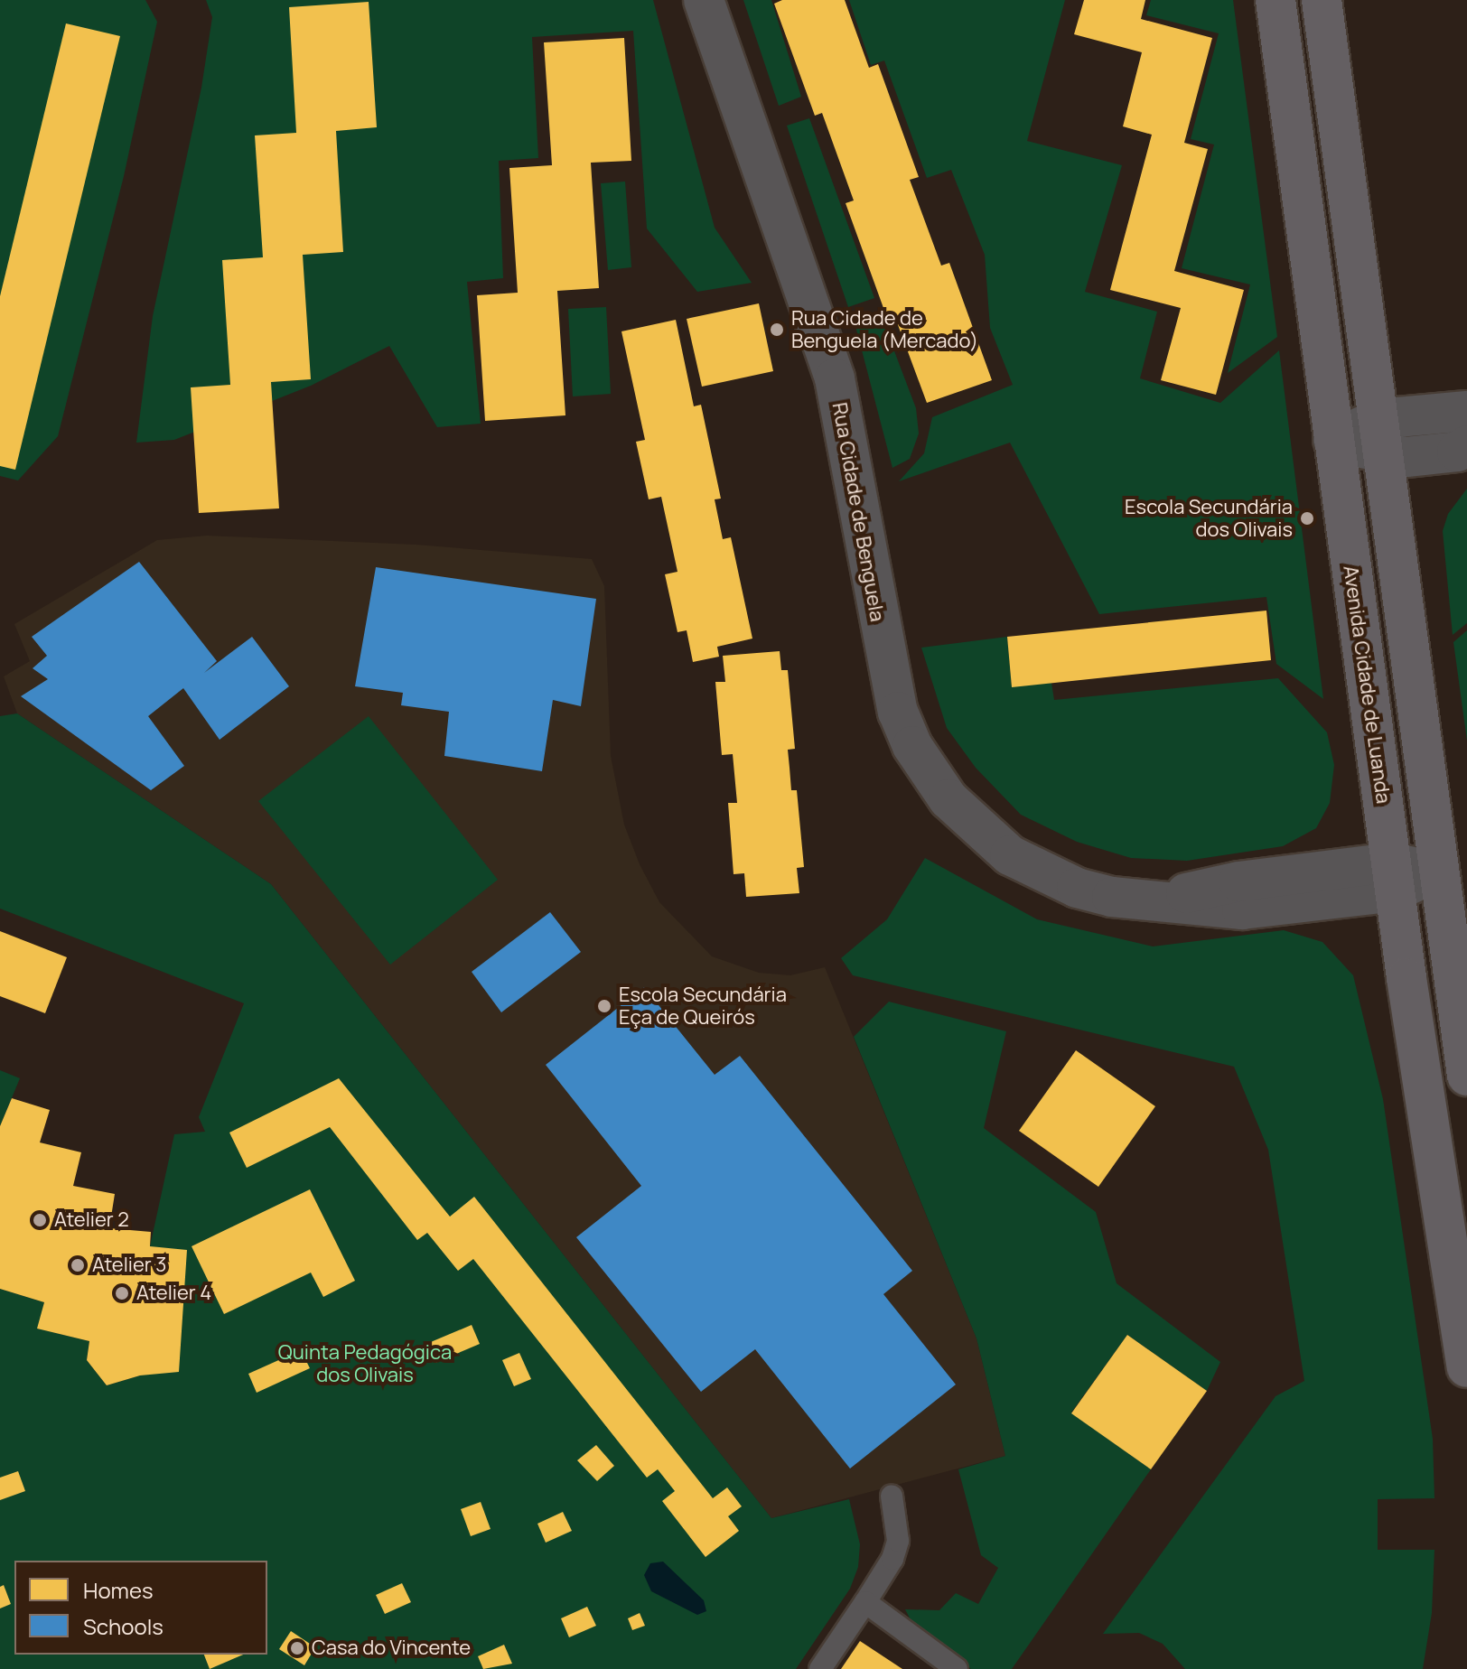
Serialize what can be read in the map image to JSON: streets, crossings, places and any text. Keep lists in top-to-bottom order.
{
  "streets": {
    "main road": ["Avenida Cidade de Luanda"],
    "street": ["Rua Cidade de Benguela"]
  },
  "crossings": [
    ["Rua Cidade de Benguela", "Avenida Cidade de Luanda"]
  ],
  "parks": ["Quinta Pedagógica dos Olivais"],
  "places": [
    "Rua Cidade de Benguela (Mercado)",
    "Escola Secundária dos Olivais",
    "Escola Secundária Eça de Queirós",
    "Atelier 2",
    "Atelier 3",
    "Atelier 4",
    "Casa do Vincente"
  ],
  "legend": ["Homes", "Schools"]
}
